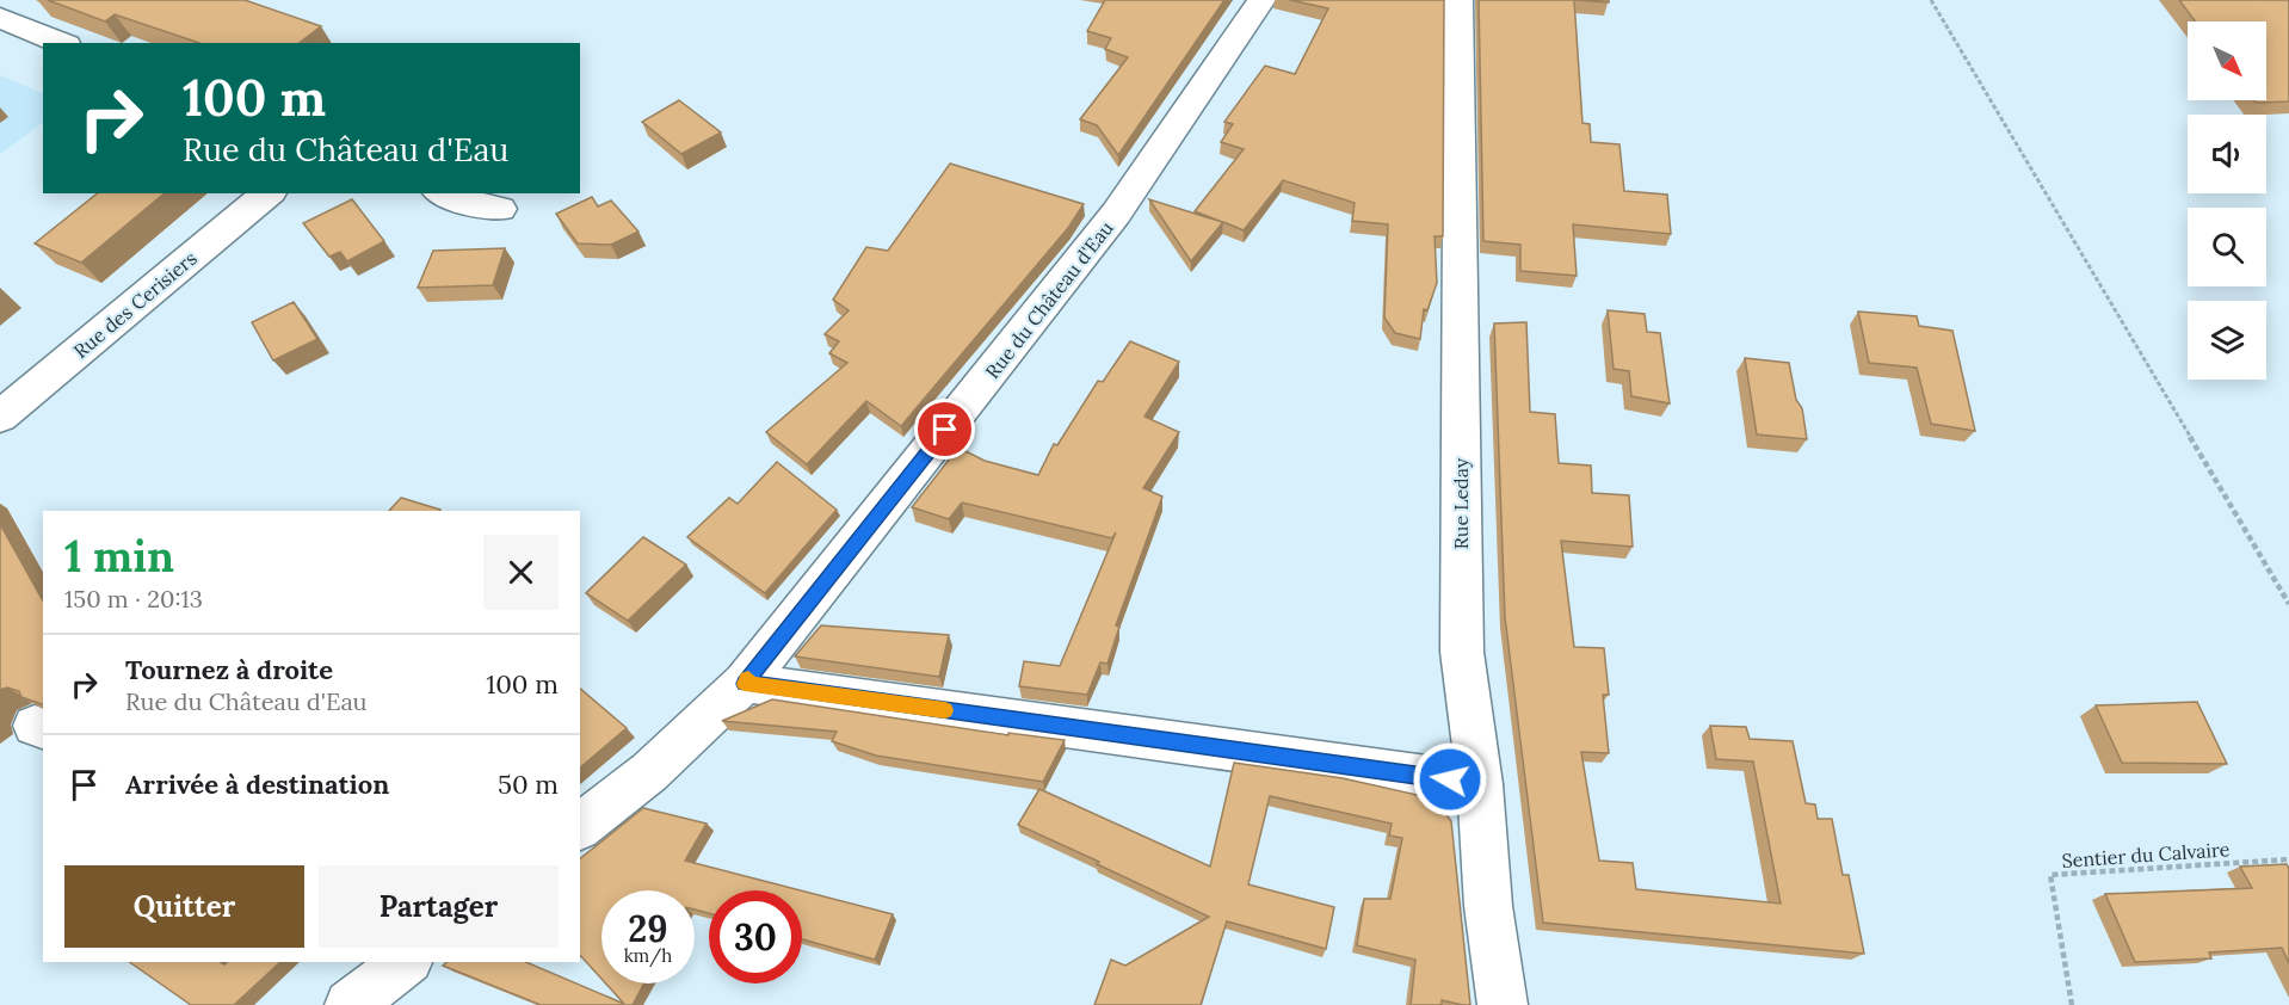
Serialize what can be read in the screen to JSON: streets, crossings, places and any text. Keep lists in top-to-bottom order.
{
  "streets": {
    "street": ["Rue du Château d'Eau", "Rue des Cerisiers", "Rue Leday"],
    "path": ["Sentier du Calvaire"]
  },
  "north": "bottom right",
  "page": {
    "turn": ["100 m", "Rue du Château d'Eau"],
    "heading": ["1 min", "150 m · 20:13"],
    "list": [
      {
        "name": "Tournez à droite",
        "note": "Rue du Château d'Eau",
        "value": "100 m"
      },
      {
        "name": "Arrivée à destination",
        "value": "50 m"
      }
    ],
    "buttons": ["Quitter", "Partager"],
    "speed": "29 km/h",
    "limit": "30"
  }
}
